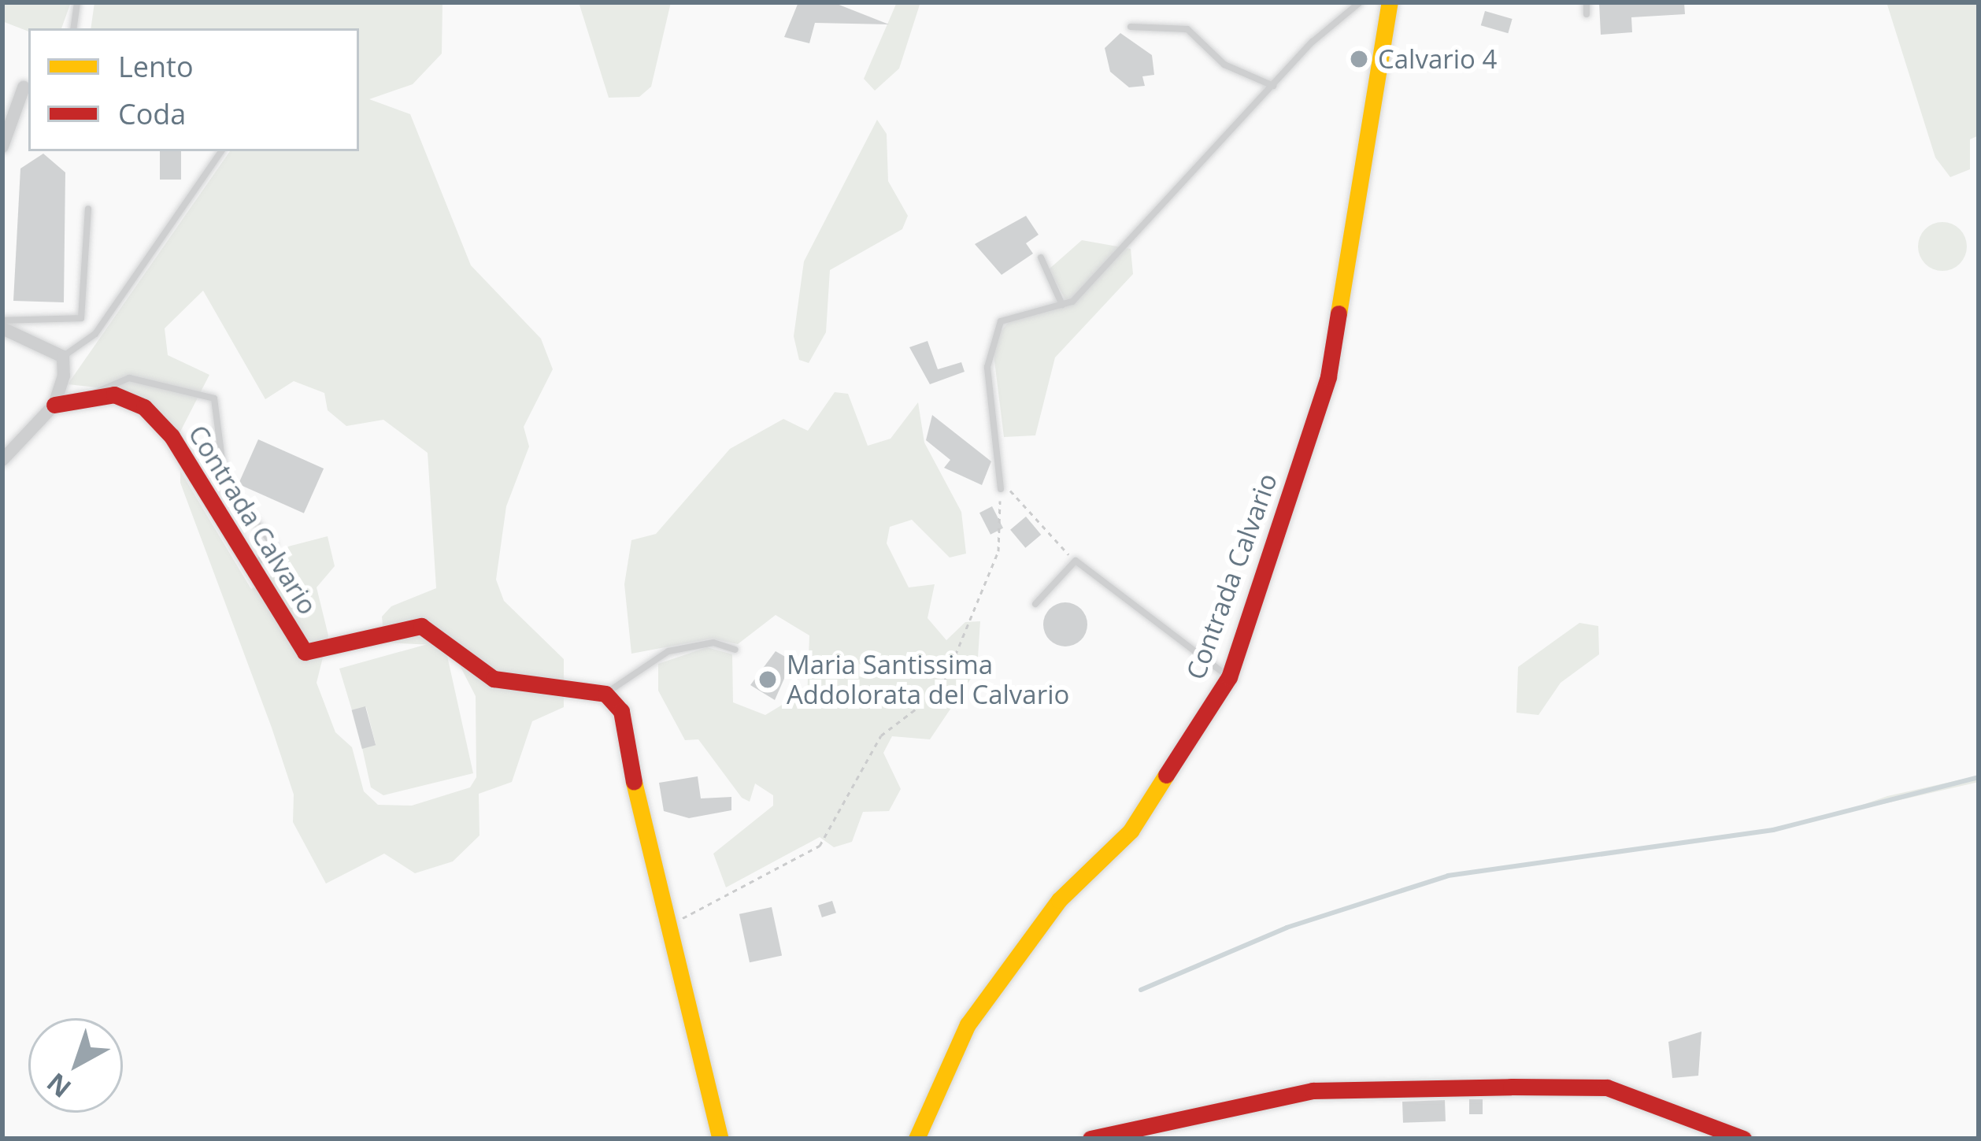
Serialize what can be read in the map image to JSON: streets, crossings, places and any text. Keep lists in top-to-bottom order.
{
  "streets": {
    "street": ["Contrada Calvario"]
  },
  "places": ["Calvario 4", "Maria Santissima Addolorata del Calvario"],
  "legend": ["Lento", "Coda"],
  "north": "bottom left"
}
